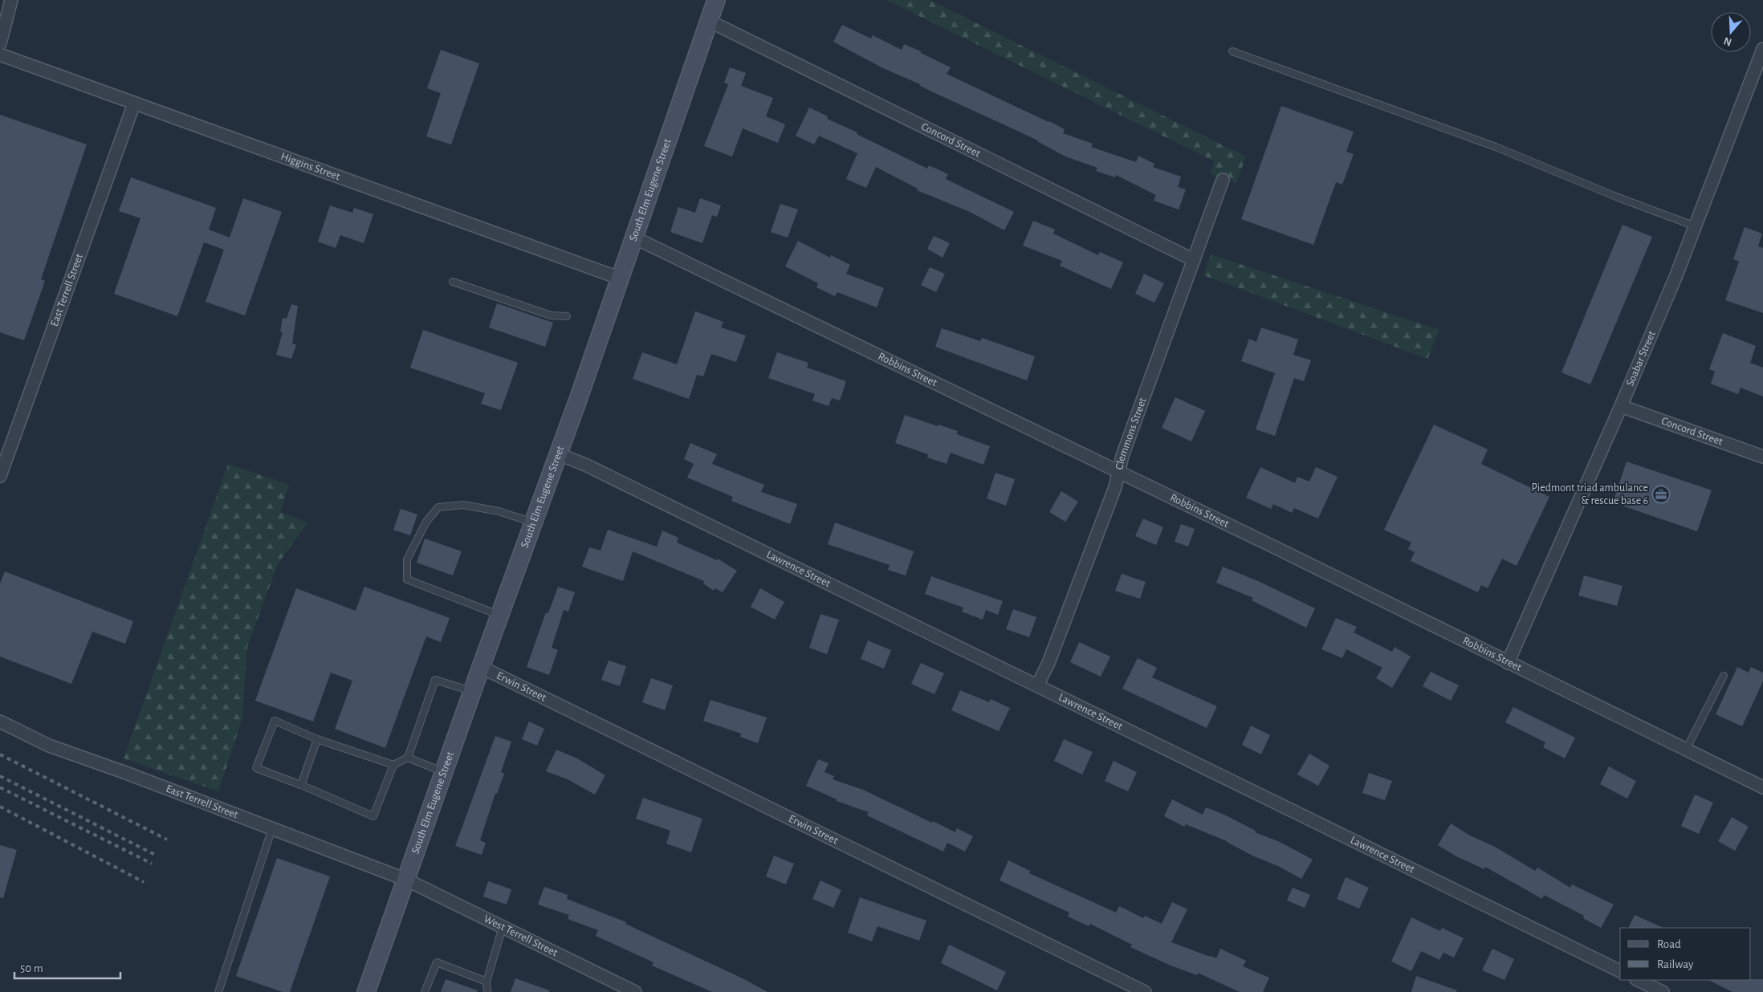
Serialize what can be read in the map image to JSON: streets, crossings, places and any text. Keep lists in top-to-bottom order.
{
  "streets": {
    "main road": ["South Elm Eugene Street"],
    "street": [
      "Concord Street",
      "Higgins Street",
      "East Terrell Street",
      "Soabar Street",
      "Robbins Street",
      "Clemmons Street",
      "Lawrence Street",
      "Erwin Street",
      "West Terrell Street"
    ]
  },
  "crossings": [
    ["Concord Street", "South Elm Eugene Street"],
    ["Concord Street", "Soabar Street"],
    ["Concord Street", "Clemmons Street"],
    ["Higgins Street", "South Elm Eugene Street"],
    ["Higgins Street", "East Terrell Street"],
    ["South Elm Eugene Street", "East Terrell Street"],
    ["South Elm Eugene Street", "Robbins Street"],
    ["South Elm Eugene Street", "Lawrence Street"],
    ["South Elm Eugene Street", "Erwin Street"],
    ["South Elm Eugene Street", "West Terrell Street"],
    ["East Terrell Street", "West Terrell Street"],
    ["Soabar Street", "Robbins Street"],
    ["Robbins Street", "Clemmons Street"],
    ["Clemmons Street", "Lawrence Street"]
  ],
  "places": {
    "office": ["Piedmont triad ambulance & rescue base 6"]
  },
  "legend": ["Road", "Railway"],
  "scale_bar": "50 m",
  "north": "bottom"
}
